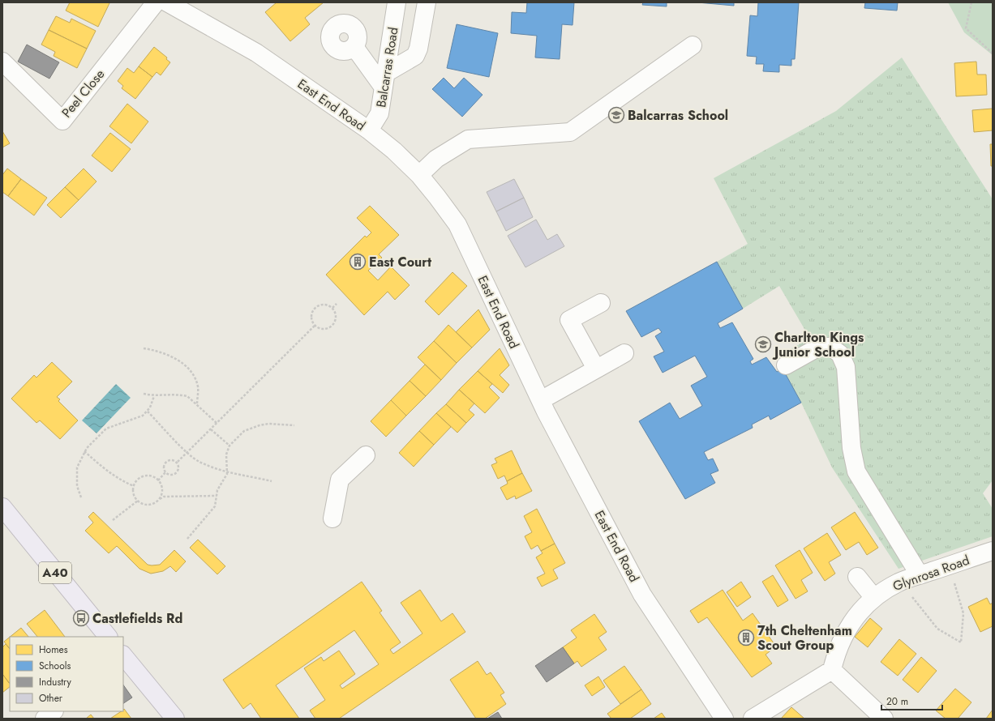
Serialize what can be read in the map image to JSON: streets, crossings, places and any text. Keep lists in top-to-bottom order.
{
  "streets": {
    "highway": ["A40"],
    "street": [
      "Balcarras Road",
      "Peel Close",
      "East End Road",
      "Glynrosa Road"
    ]
  },
  "crossings": [
    ["Balcarras Road", "East End Road"]
  ],
  "places": {
    "school or university": ["Balcarras School", "Charlton Kings Junior School"],
    "building": ["East Court", "7th Cheltenham Scout Group"],
    "bus stop": ["Castlefields Rd"]
  },
  "legend": [
    "Homes",
    "Schools",
    "Industry",
    "Other"
  ],
  "scale_bar": "20 m"
}
